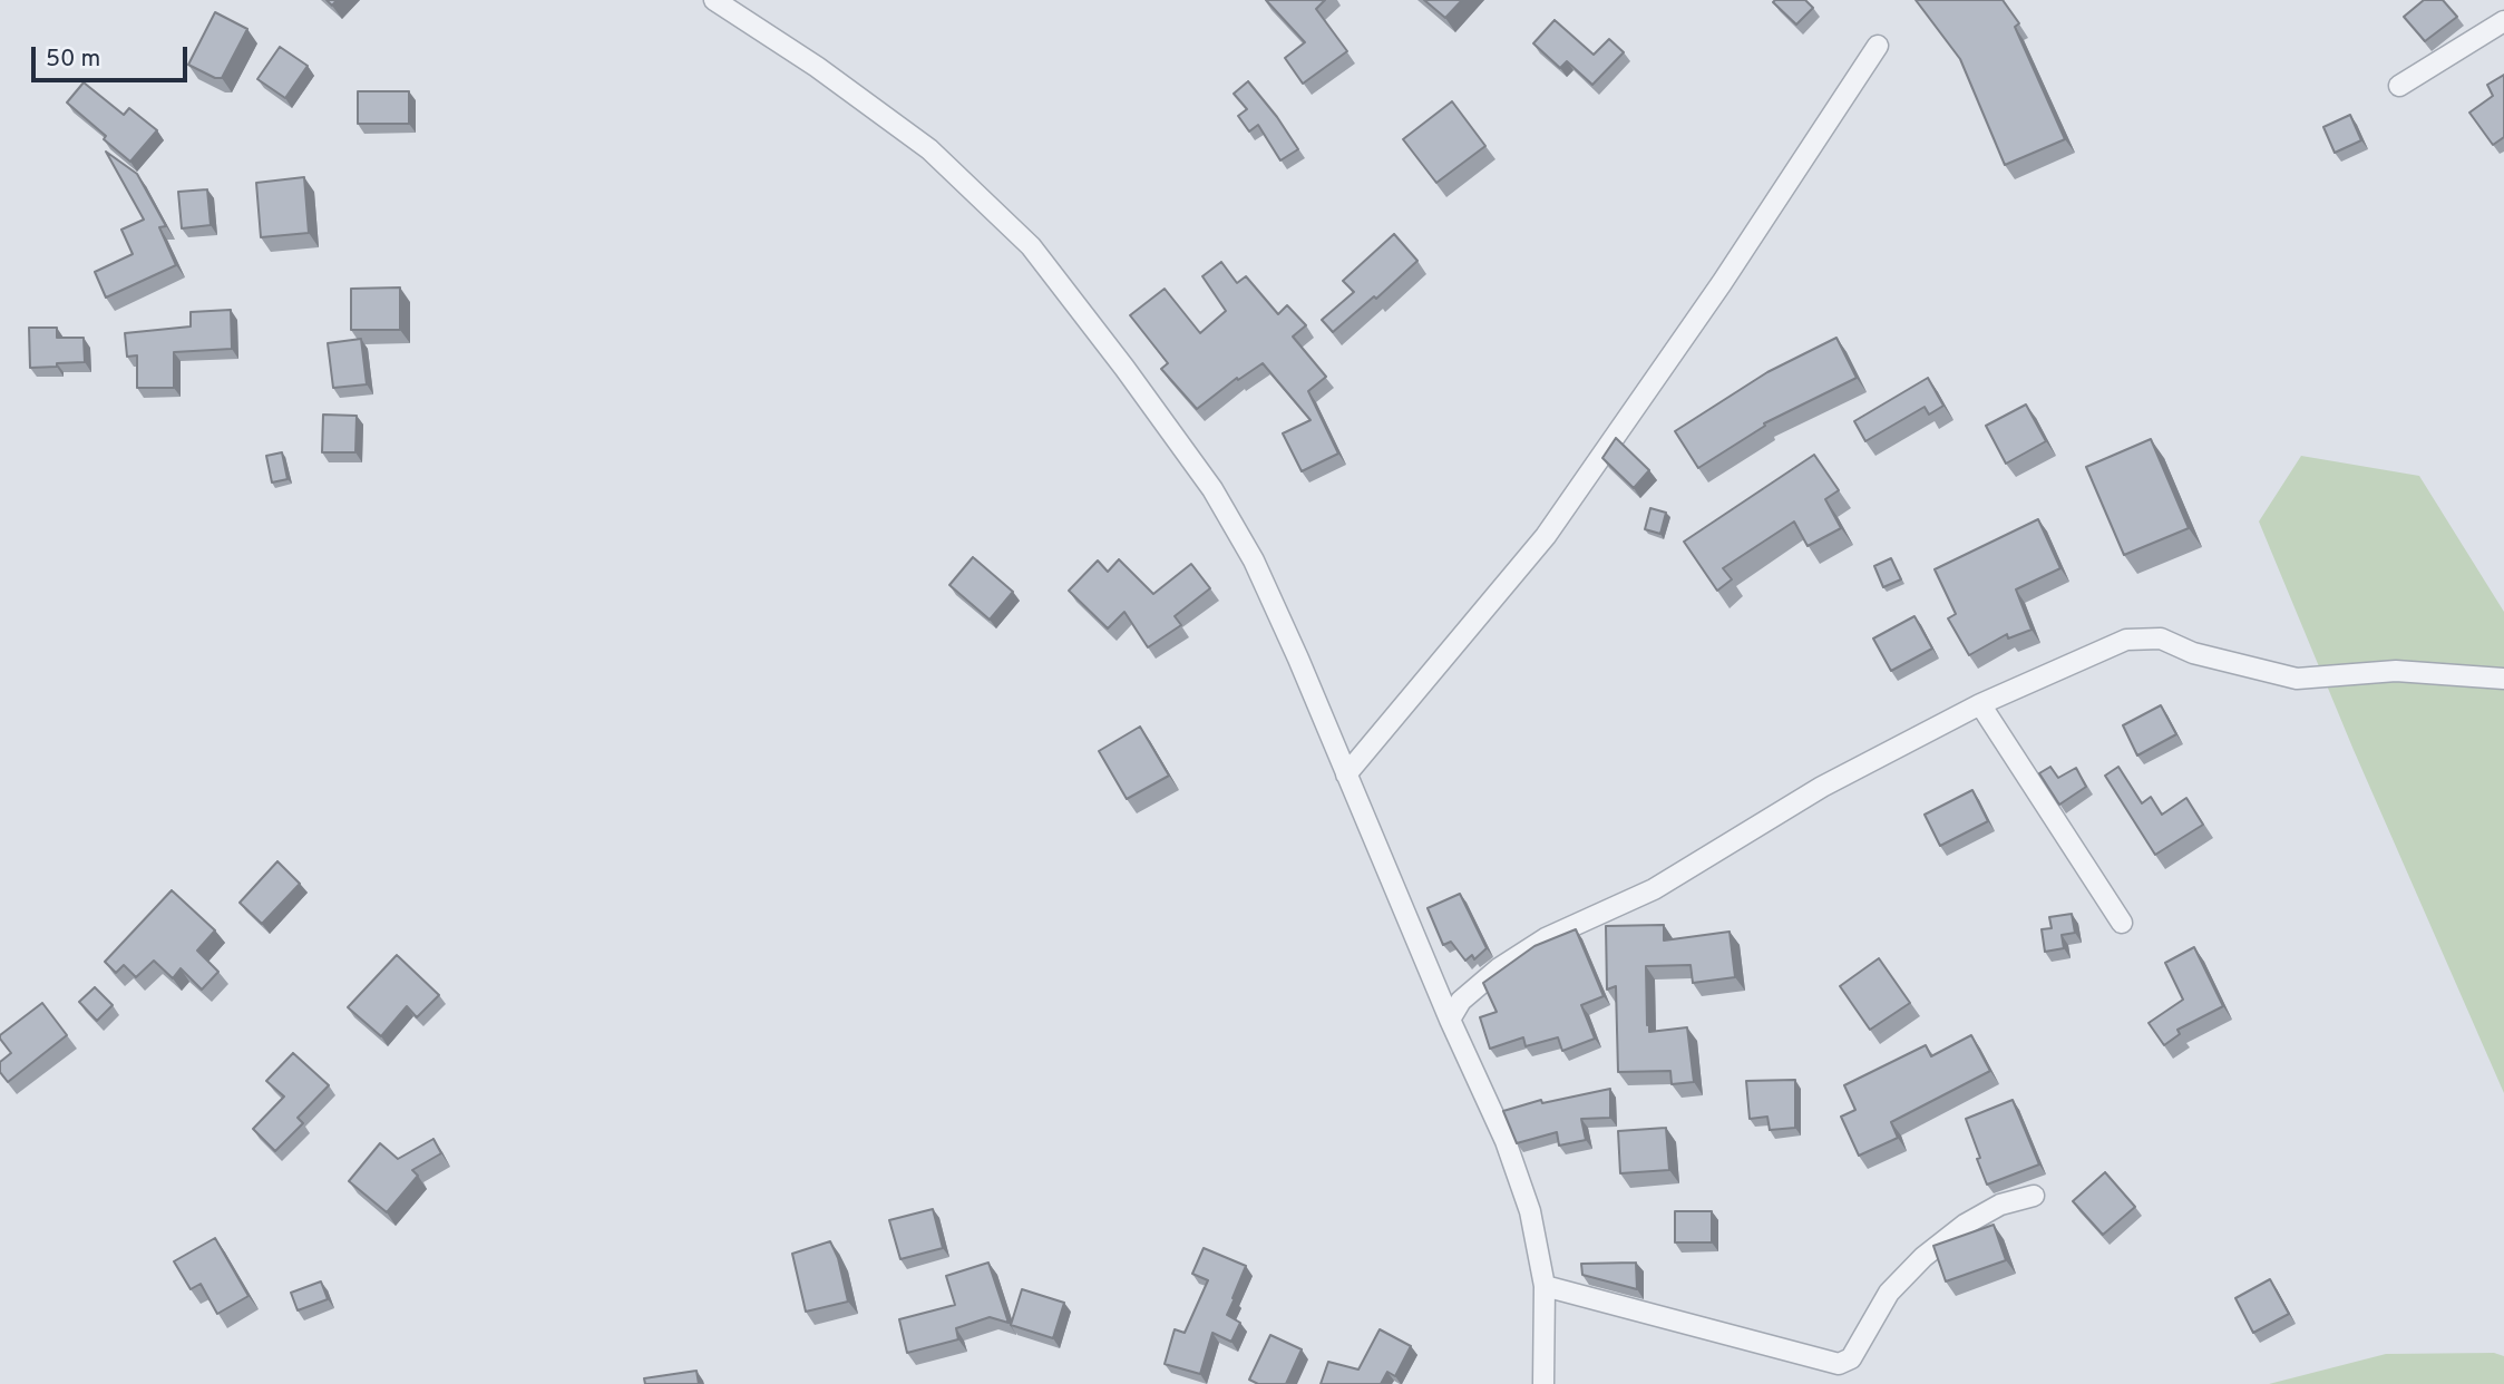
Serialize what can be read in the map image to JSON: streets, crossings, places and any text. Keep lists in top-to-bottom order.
{
  "scale_bar": "50 m"
}
